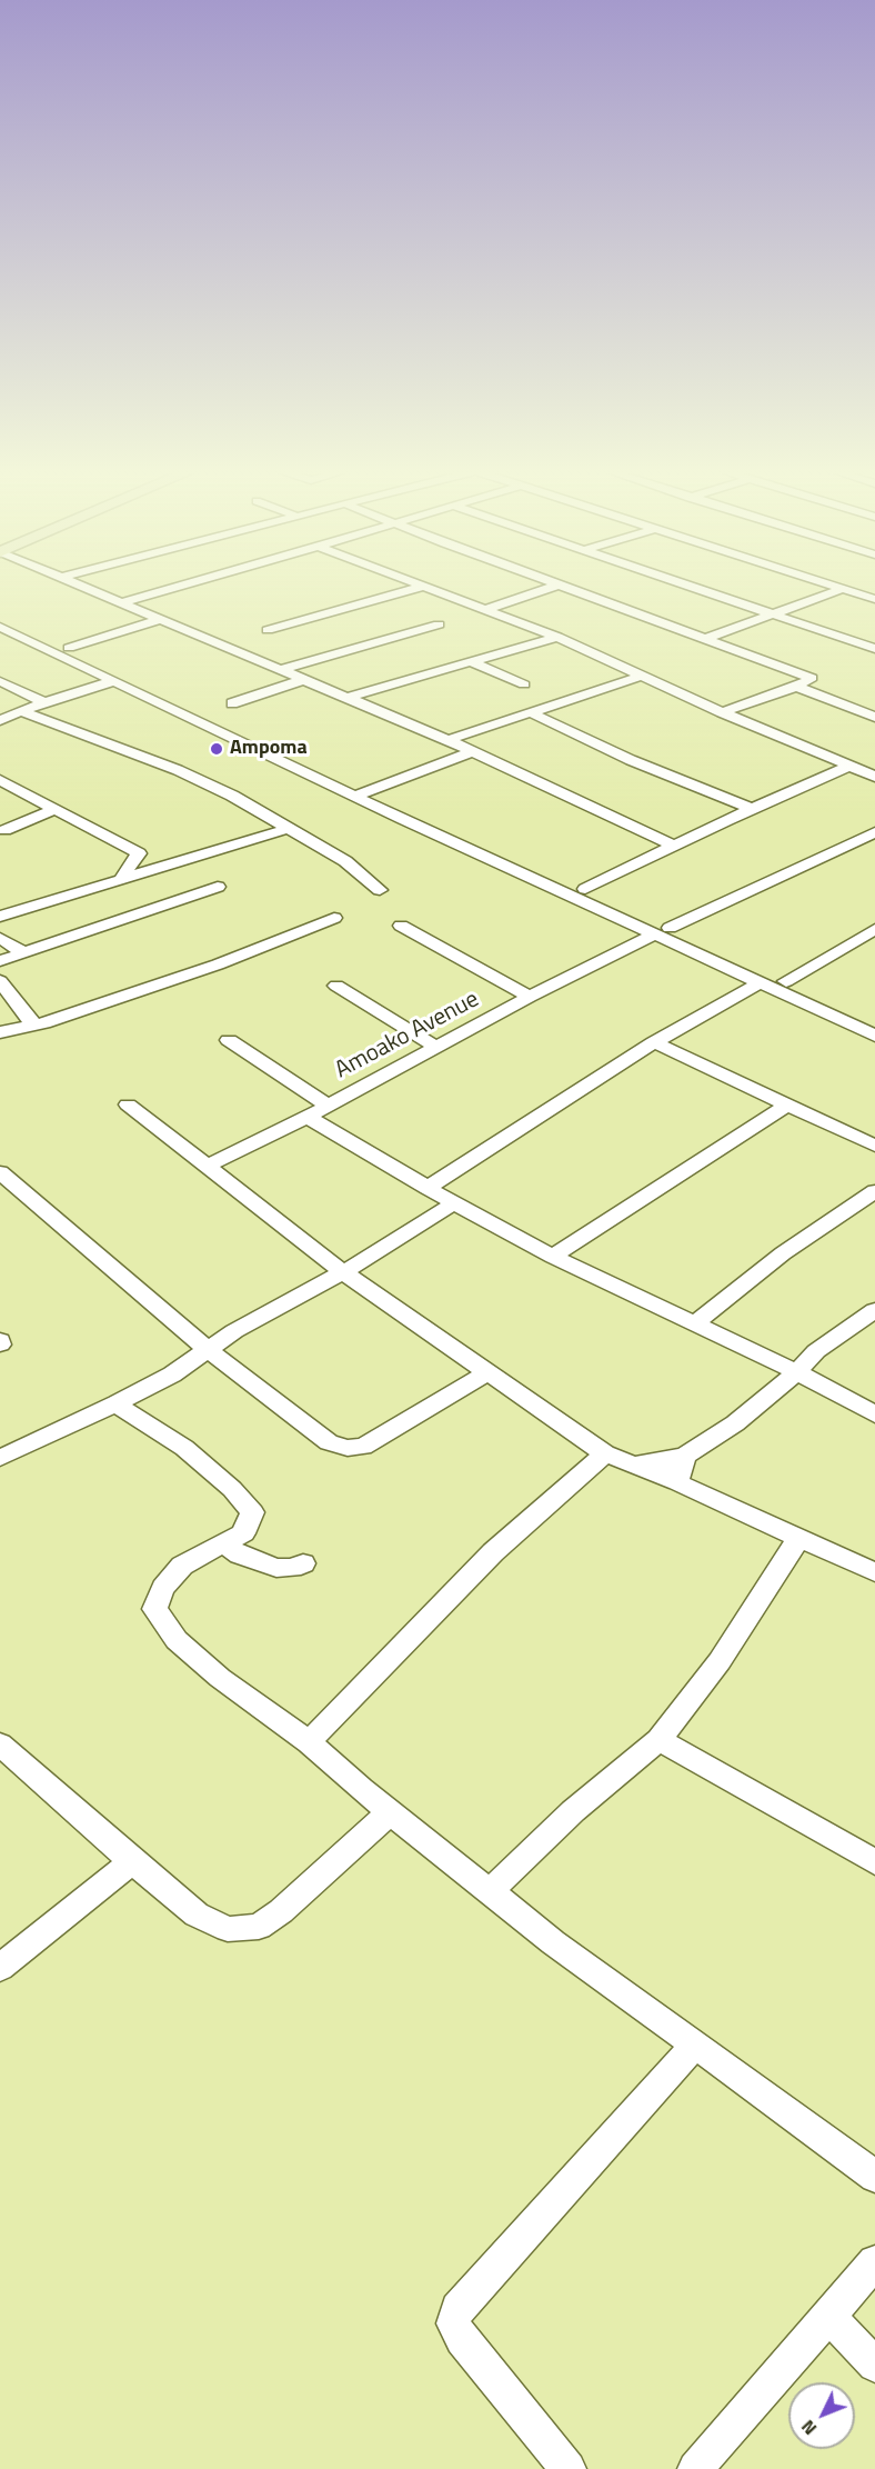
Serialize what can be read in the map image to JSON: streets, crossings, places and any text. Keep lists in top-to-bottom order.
{
  "streets": {
    "street": ["Amoako Avenue"]
  },
  "places": ["Ampoma"],
  "north": "bottom left"
}
